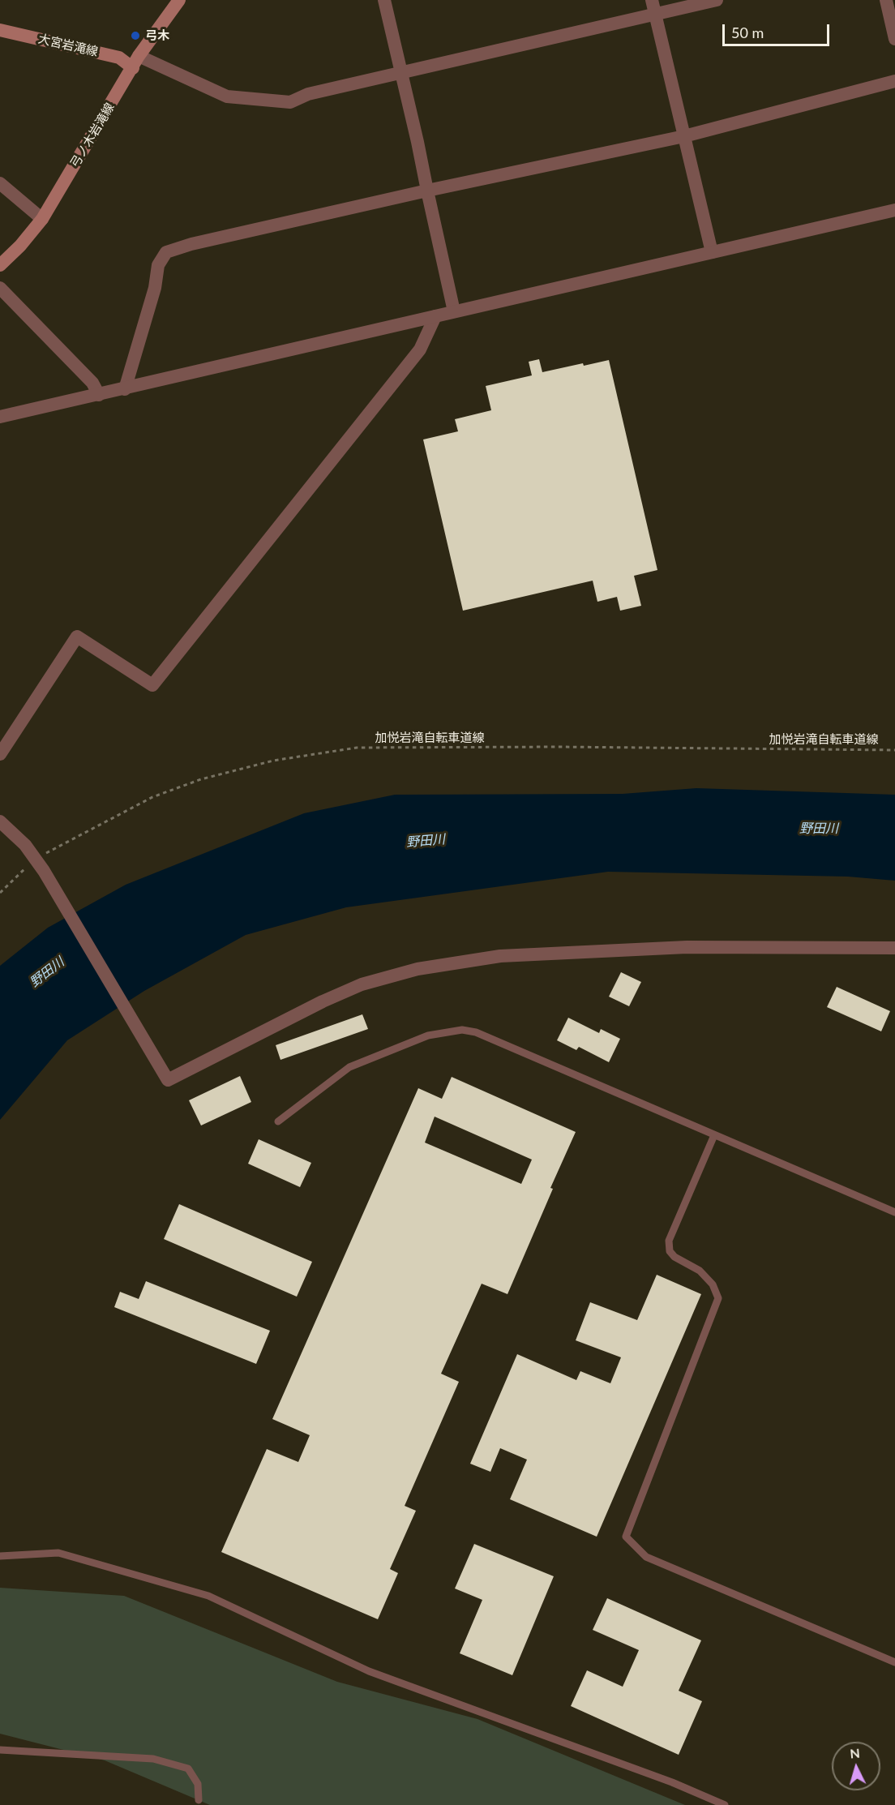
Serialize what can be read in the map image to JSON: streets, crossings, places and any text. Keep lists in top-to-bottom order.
{
  "streets": {
    "main road": ["大宮岩滝線", "弓ノ木岩滝線"],
    "path": ["加悦岩滝自転車道線"]
  },
  "crossings": [
    ["大宮岩滝線", "弓ノ木岩滝線"]
  ],
  "water": ["野田川"],
  "places": ["弓木"],
  "scale_bar": "50 m",
  "north": "top"
}
